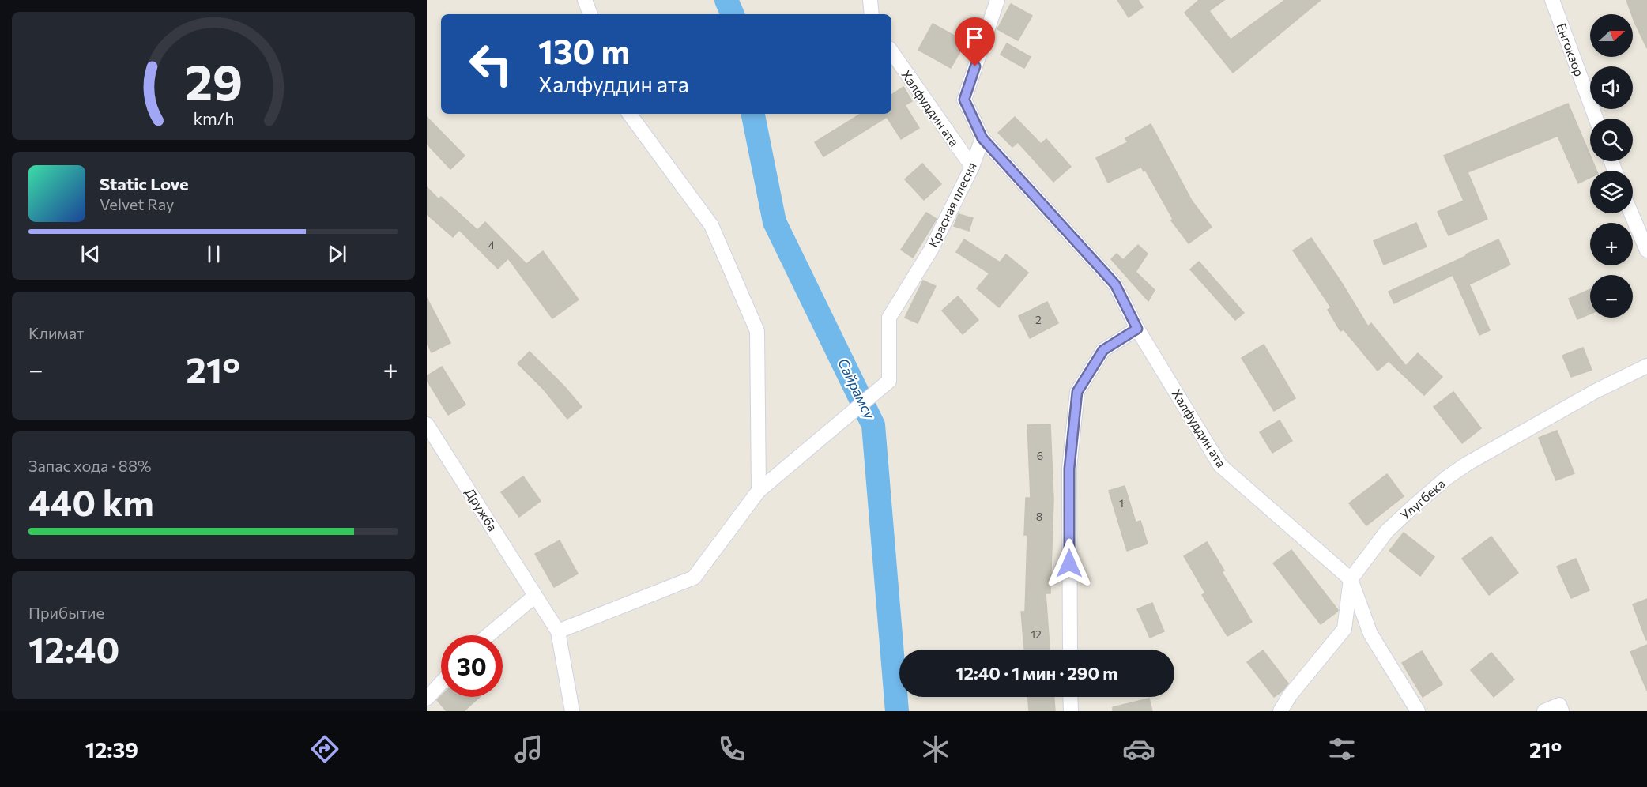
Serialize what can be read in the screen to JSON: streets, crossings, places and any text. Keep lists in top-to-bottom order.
{
  "streets": {
    "street": [
      "Енгокзор",
      "Халфуддин ата",
      "Красная плесня",
      "Улугбека",
      "Дружба"
    ]
  },
  "crossings": [
    ["Халфуддин ата", "Красная плесня"],
    ["Халфуддин ата", "Улугбека"]
  ],
  "water": ["Сайрамсу"],
  "house_numbers": [
    "4",
    "2",
    "6",
    "1",
    "8",
    "12"
  ],
  "north": "right",
  "page": {
    "map_buttons": ["+", "−"],
    "turn": ["130 m", "Халфуддин ата"],
    "song": ["Static Love", "Velvet Ray"],
    "tile": [
      "Климат",
      ["Запас хода · 88%", "440 km"],
      ["Прибытие", "12:40"]
    ],
    "heat": ["−", "21°", "+"],
    "limit": "30",
    "trip": "12:40 · 1 мин · 290 m",
    "tabs": ["12:39", "21°"],
    "gauge": ["29", "km/h"]
  }
}
